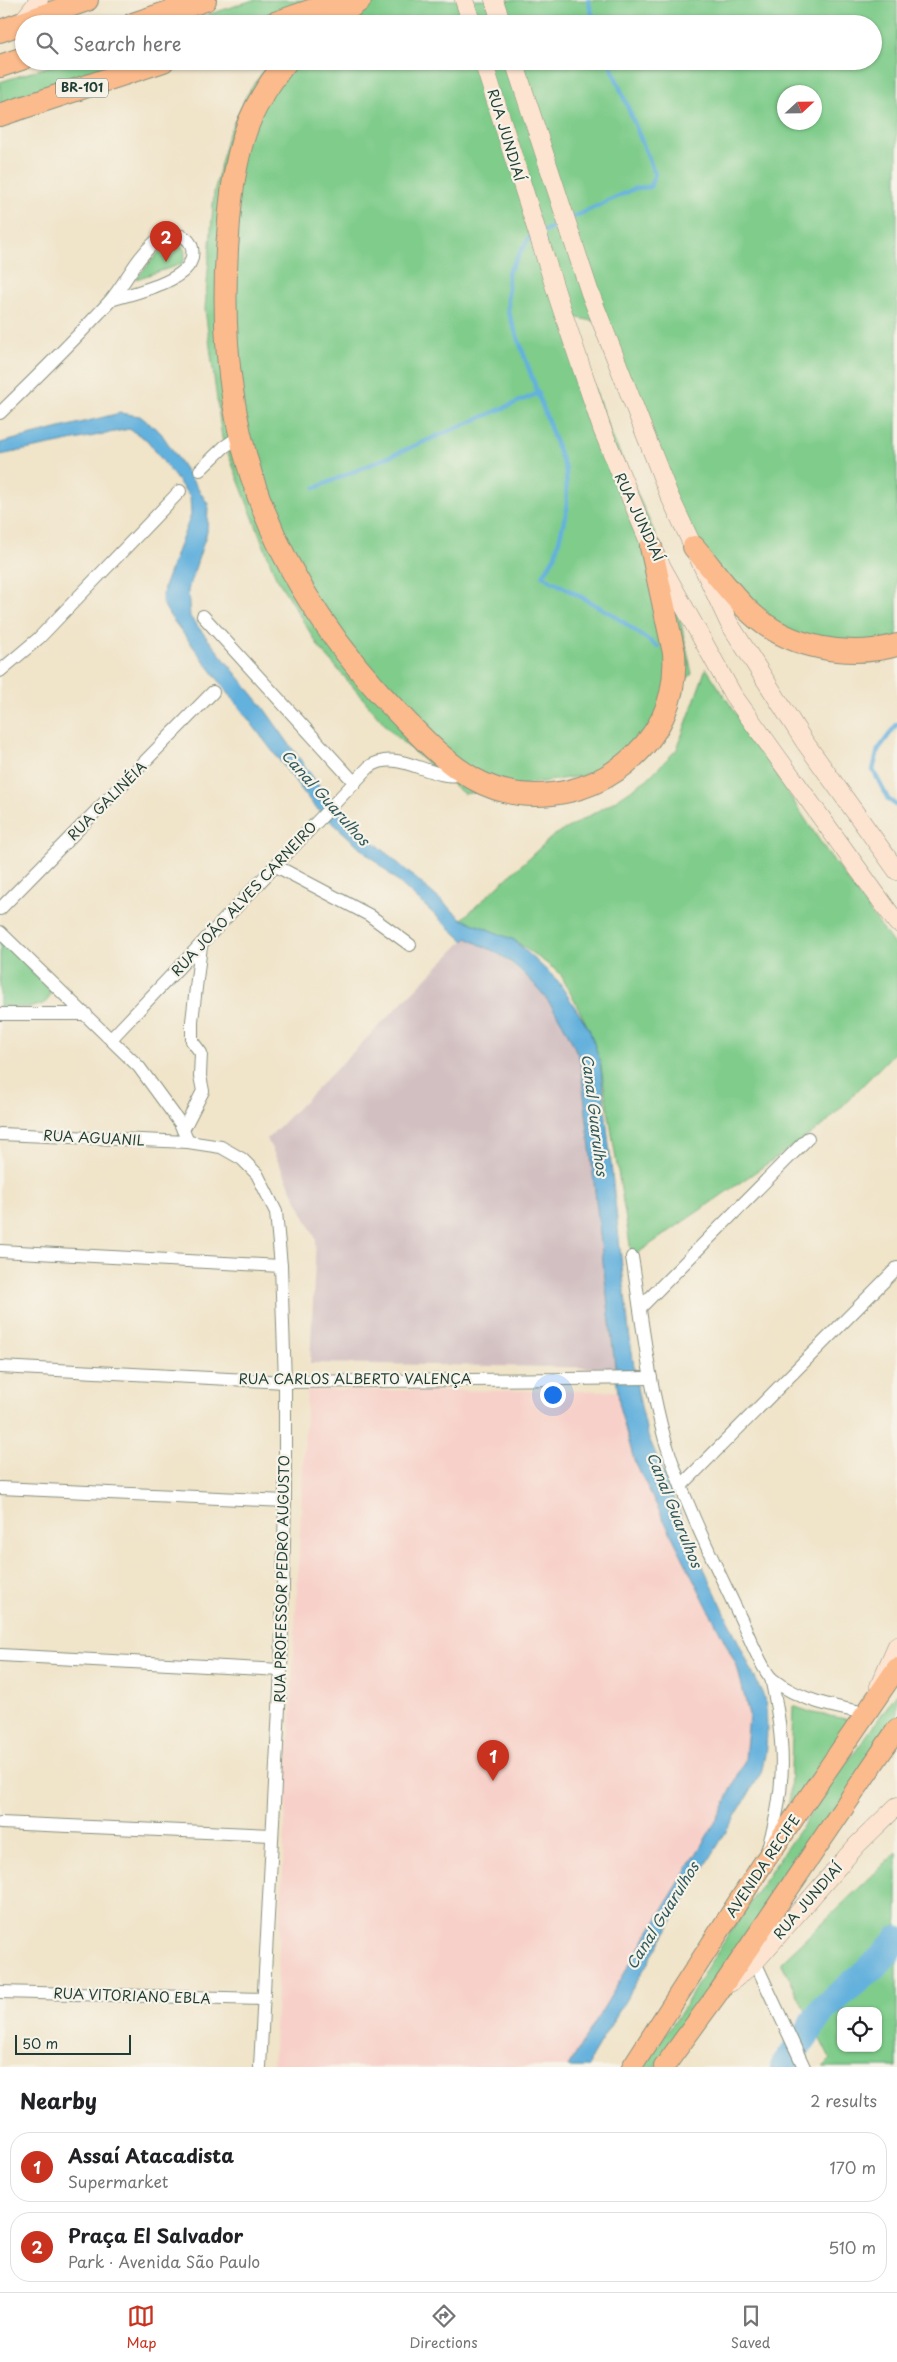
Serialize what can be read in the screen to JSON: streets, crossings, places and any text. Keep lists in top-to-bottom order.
{
  "streets": {
    "highway": ["BR-101"],
    "main road": ["RUA JUNDIAÍ", "AVENIDA RECIFE"],
    "street": [
      "RUA GALINÉIA",
      "RUA JOÃO ALVES CARNEIRO",
      "RUA AGUANIL",
      "RUA CARLOS ALBERTO VALENÇA",
      "RUA PROFESSOR PEDRO AUGUSTO",
      "RUA VITORIANO EBLA"
    ]
  },
  "crossings": [
    ["RUA AGUANIL", "RUA PROFESSOR PEDRO AUGUSTO"],
    ["RUA CARLOS ALBERTO VALENÇA", "RUA PROFESSOR PEDRO AUGUSTO"],
    ["RUA PROFESSOR PEDRO AUGUSTO", "RUA VITORIANO EBLA"]
  ],
  "water": ["Canal Guarulhos"],
  "scale_bar": "50 m",
  "north": "right",
  "page": {
    "search": "Search here",
    "pins": ["2", "1"],
    "scale": "50 m",
    "heading": ["Nearby", "2 results"],
    "list": [
      {
        "mark": "1",
        "name": "Assaí Atacadista",
        "note": "Supermarket",
        "value": "170 m"
      },
      {
        "mark": "2",
        "name": "Praça El Salvador",
        "note": "Park · Avenida São Paulo",
        "value": "510 m"
      }
    ],
    "nav": ["Map", "Directions", "Saved"]
  }
}
